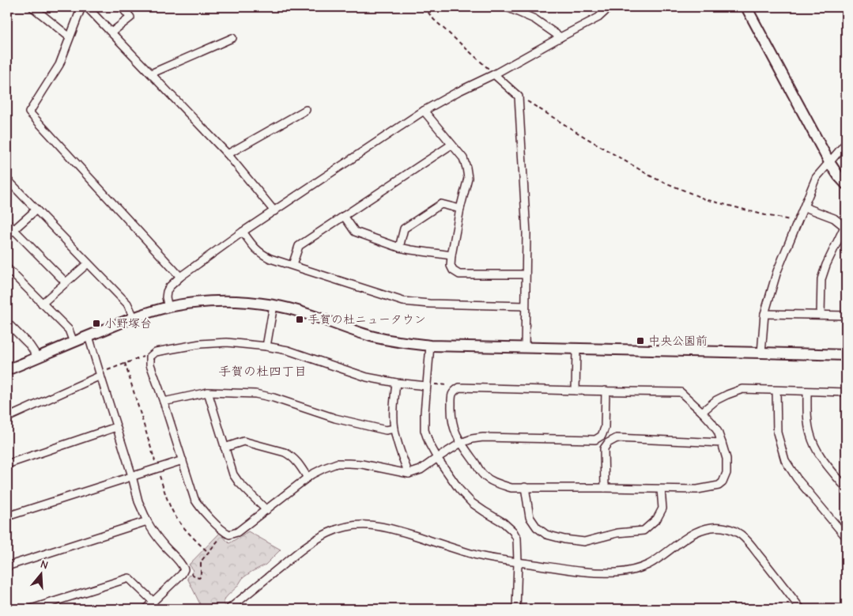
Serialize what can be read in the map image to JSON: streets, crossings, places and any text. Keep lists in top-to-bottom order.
{
  "districts": ["手賀の杜四丁目"],
  "places": {
    "transit": ["手賀の杜ニュータウン", "小野塚台", "中央公園前"]
  },
  "north": "top"
}
